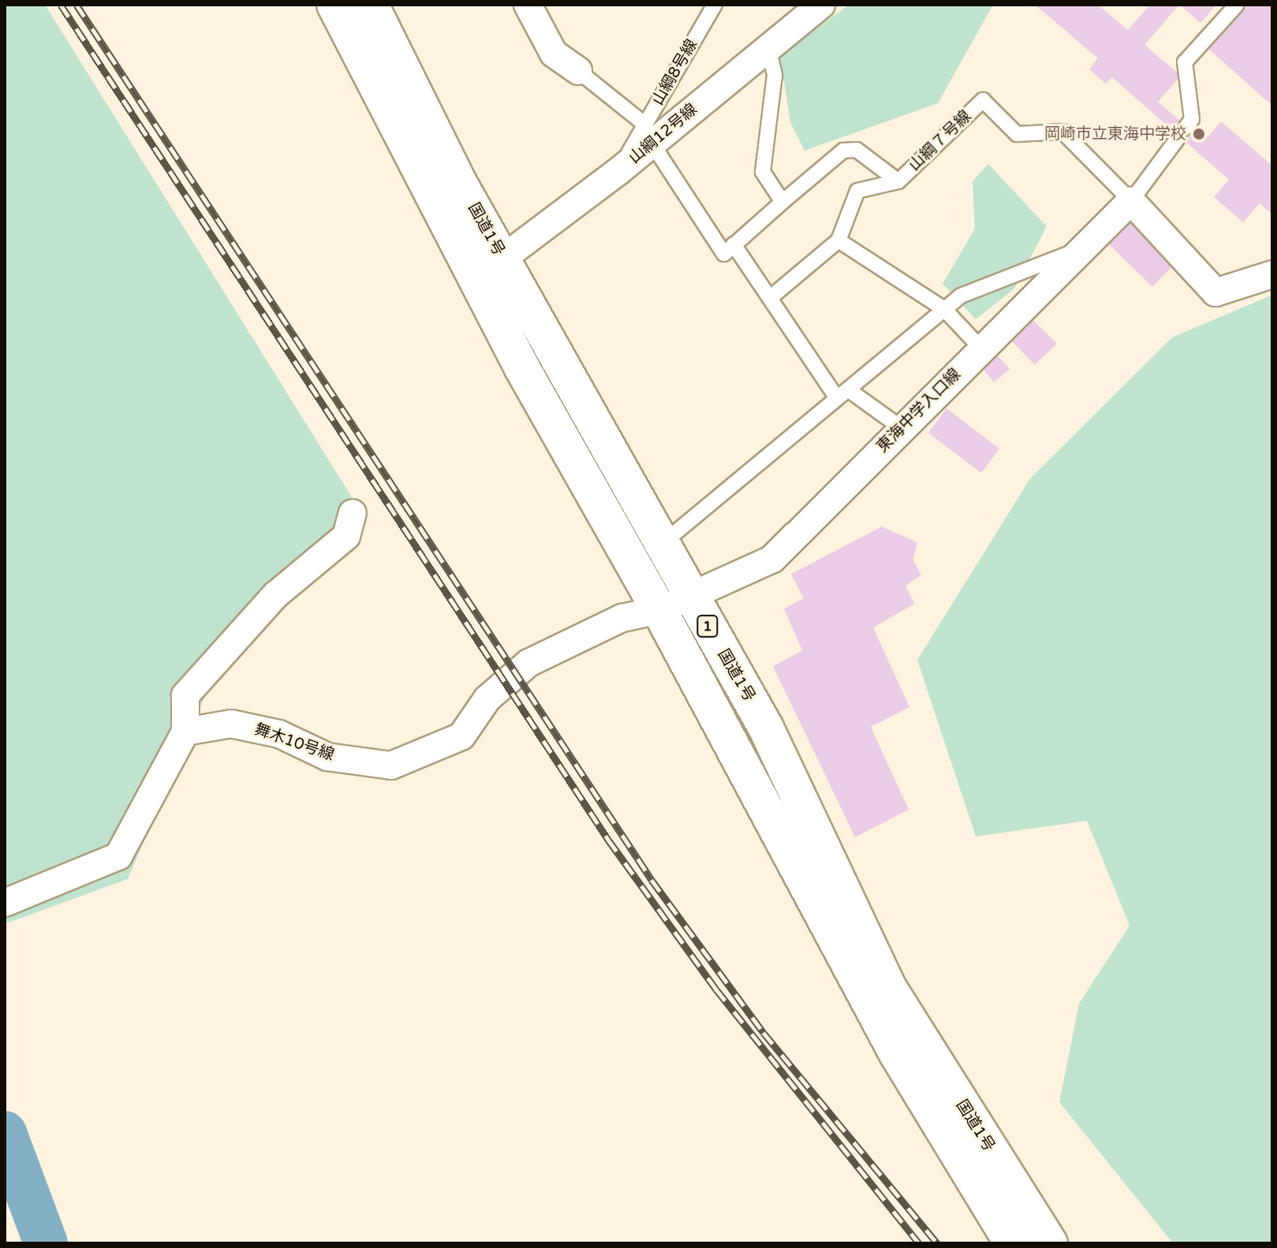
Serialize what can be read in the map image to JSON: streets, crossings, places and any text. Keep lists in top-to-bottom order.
{
  "streets": {
    "highway": ["国道1号", "1"],
    "street": ["山綱12号線", "東海中学入口線", "舞木10号線"],
    "lane": ["山綱8号線", "山綱７号線"]
  },
  "crossings": [
    ["山綱8号線", "山綱12号線"],
    ["山綱12号線", "国道1号"],
    ["山綱７号線", "東海中学入口線"],
    ["国道1号", "東海中学入口線"],
    ["国道1号", "舞木10号線"],
    ["東海中学入口線", "舞木10号線"]
  ],
  "places": ["岡崎市立東海中学校"]
}
